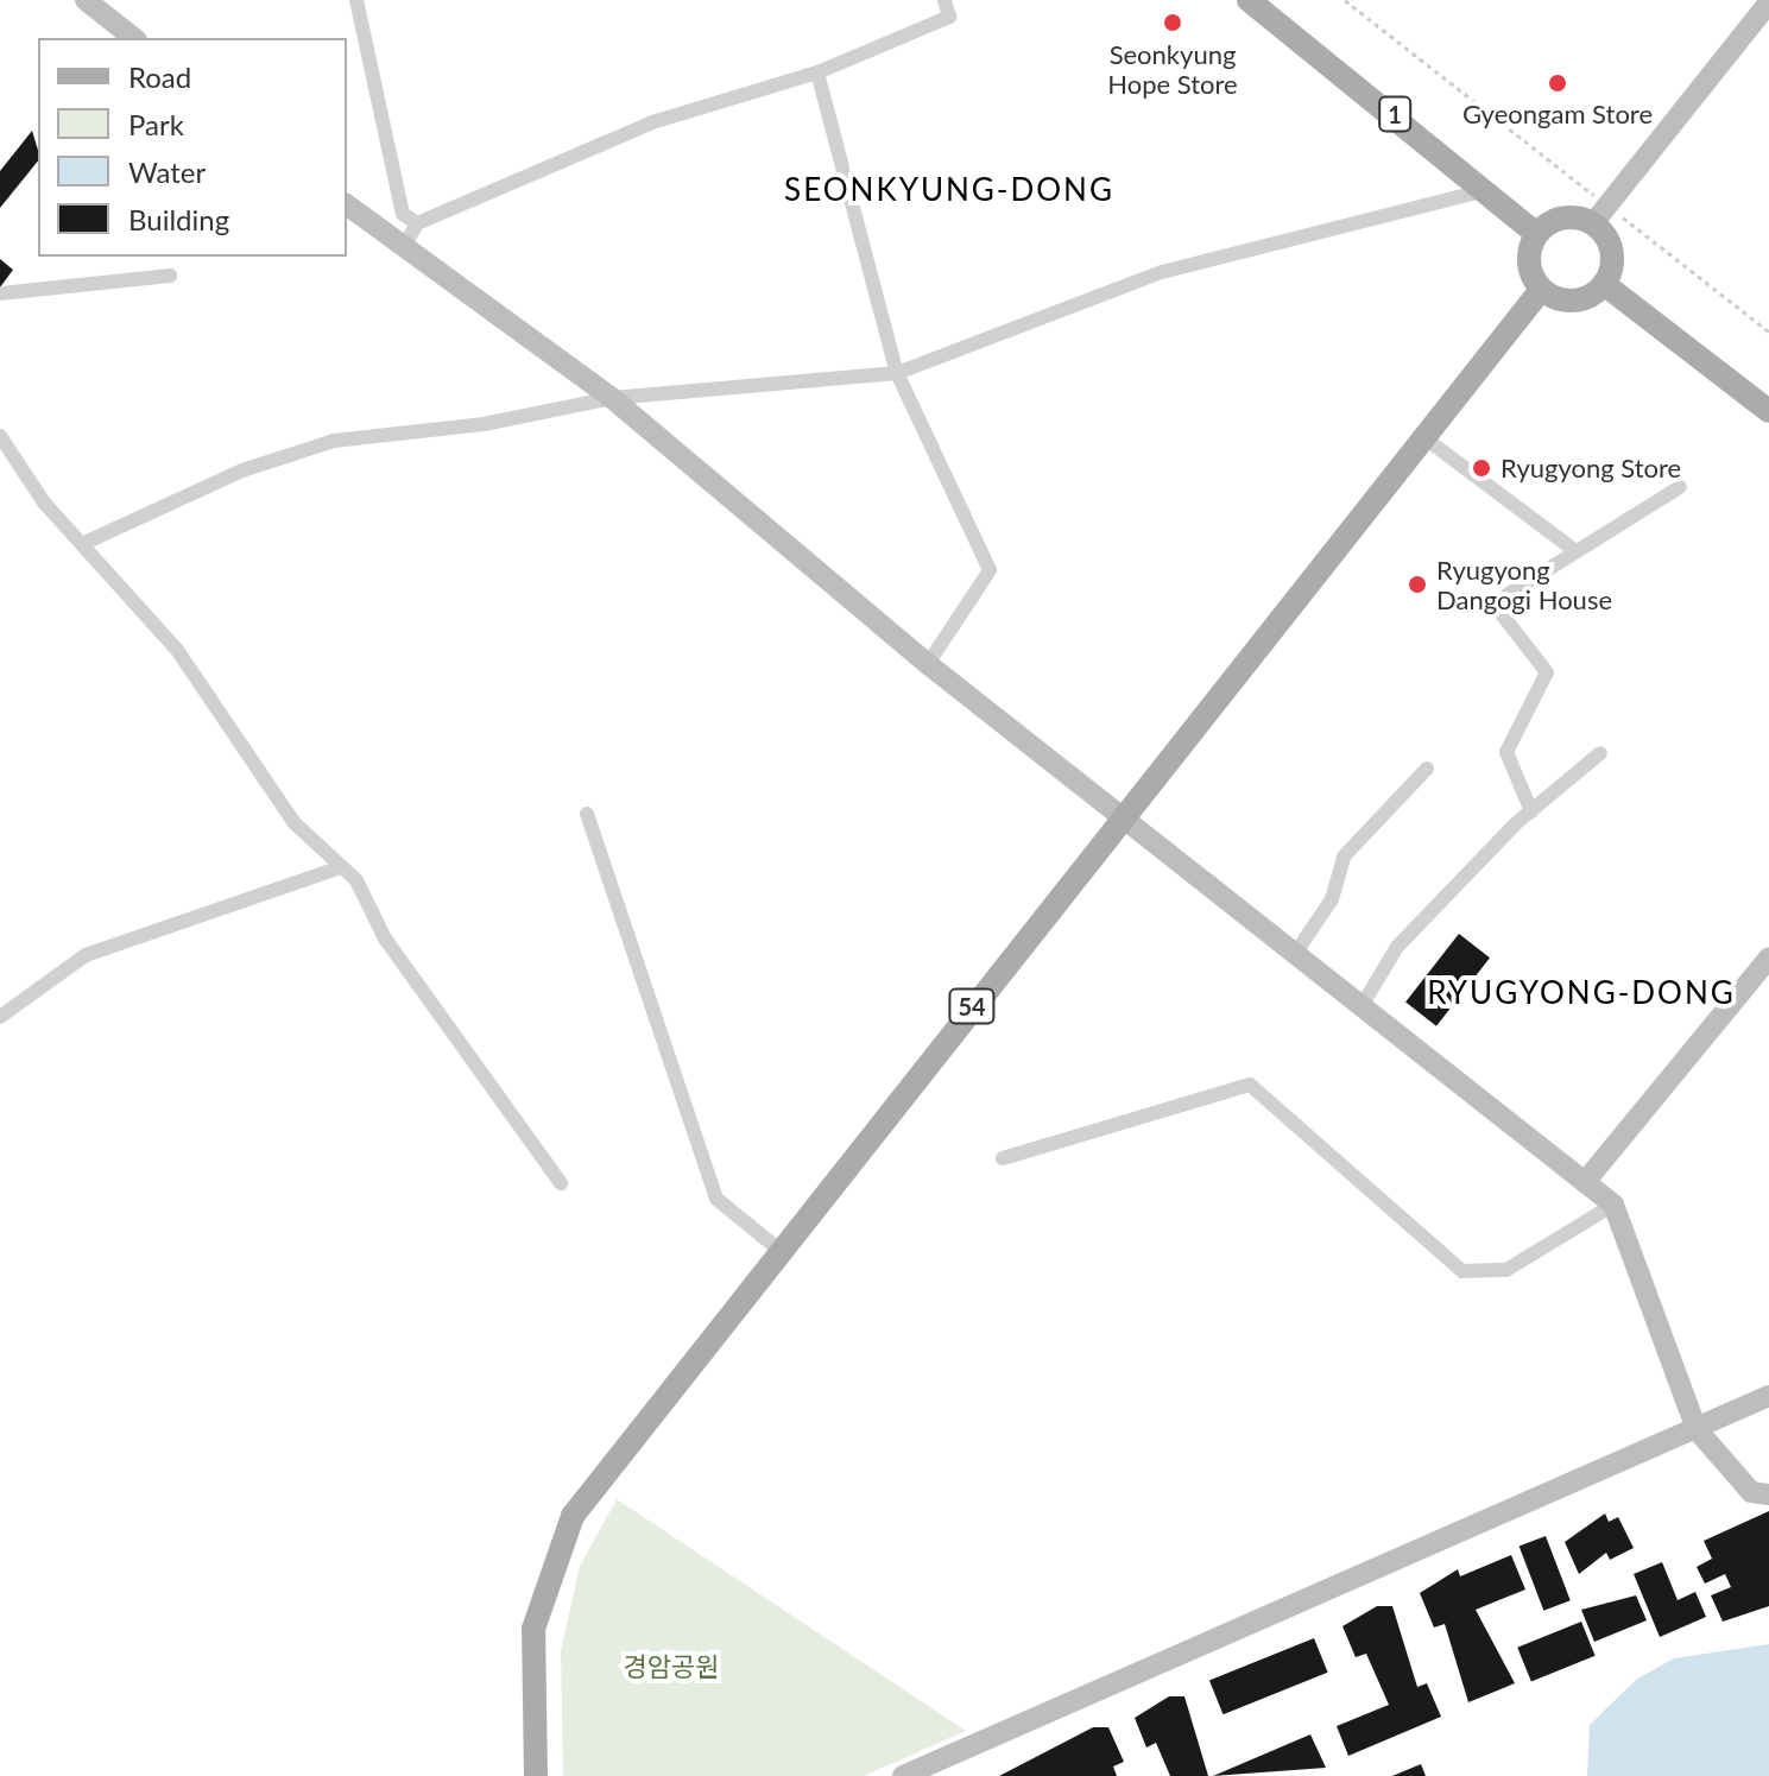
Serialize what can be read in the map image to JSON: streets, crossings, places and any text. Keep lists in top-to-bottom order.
{
  "streets": {
    "main road": ["1", "54"]
  },
  "crossings": [
    ["1", "54"]
  ],
  "districts": ["SEONKYUNG-DONG", "RYUGYONG-DONG"],
  "parks": ["경암공원"],
  "places": [
    "Seonkyung Hope Store",
    "Gyeongam Store",
    "Ryugyong Store",
    "Ryugyong Dangogi House"
  ],
  "legend": [
    "Road",
    "Park",
    "Water",
    "Building"
  ]
}
